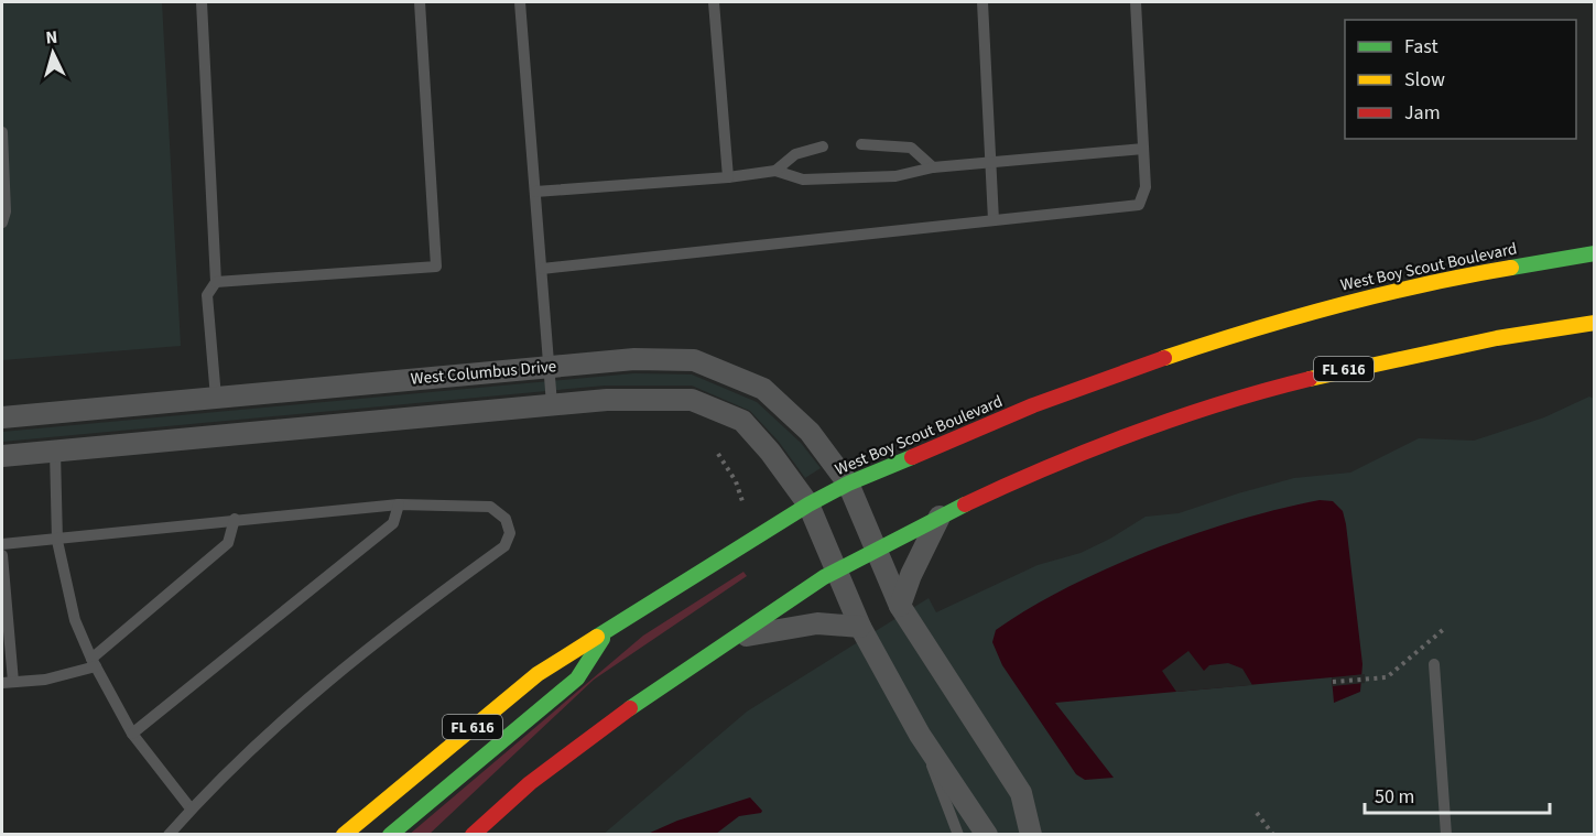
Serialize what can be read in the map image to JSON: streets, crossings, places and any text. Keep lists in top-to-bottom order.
{
  "streets": {
    "main road": ["West Boy Scout Boulevard", "FL 616"],
    "street": ["West Columbus Drive"]
  },
  "crossings": [
    ["West Boy Scout Boulevard", "West Columbus Drive"],
    ["FL 616", "West Columbus Drive"]
  ],
  "legend": ["Fast", "Slow", "Jam"],
  "scale_bar": "50 m",
  "north": "top"
}
